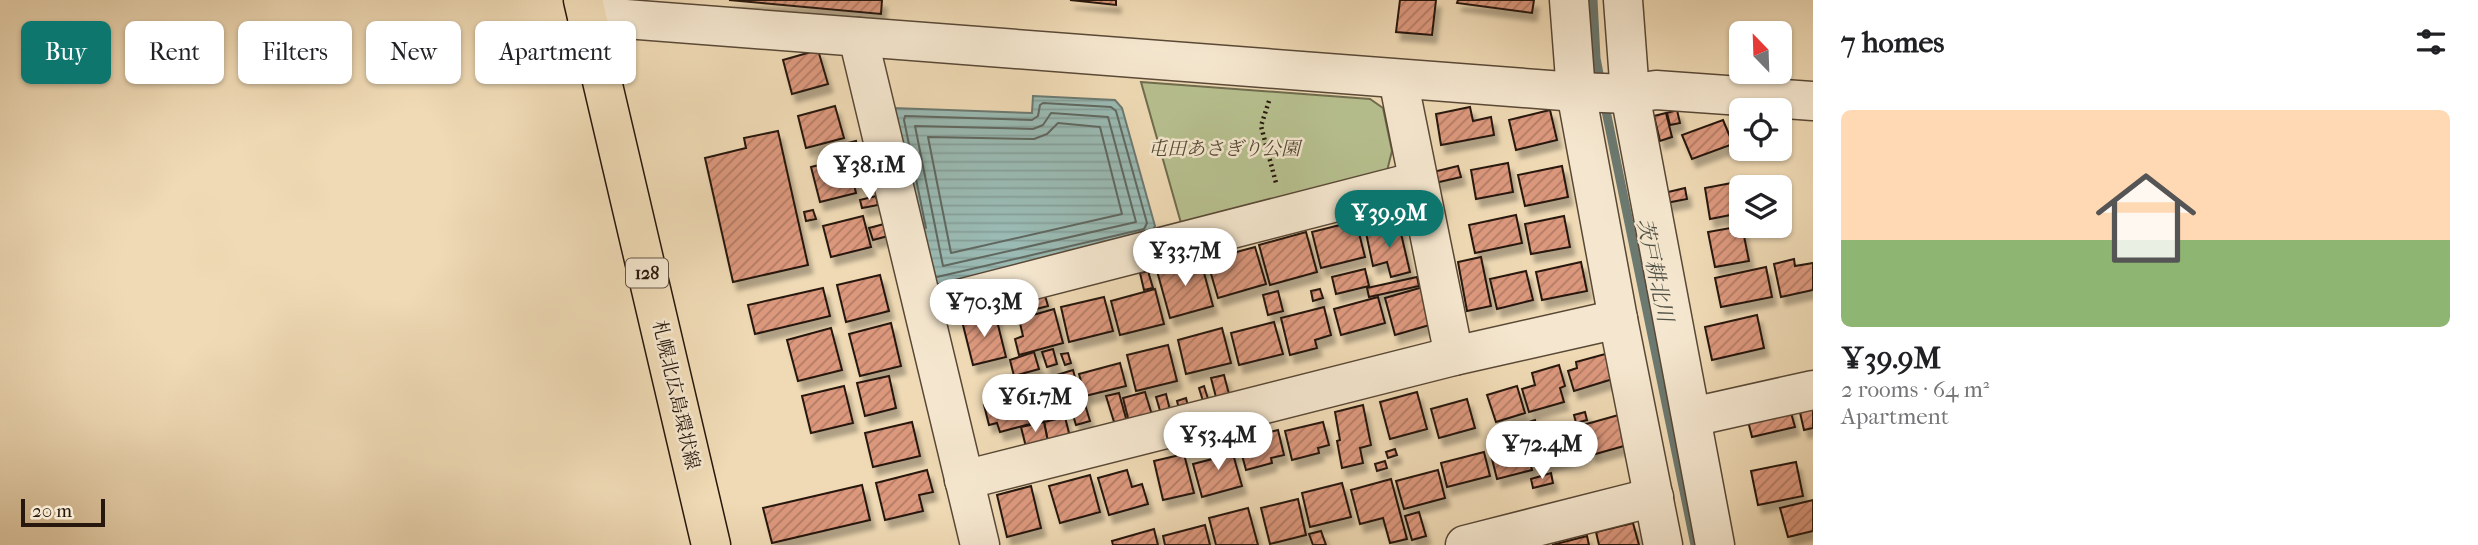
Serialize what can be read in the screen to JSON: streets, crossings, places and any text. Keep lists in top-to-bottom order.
{
  "streets": {
    "main road": ["128", "札幌北広島環状線"]
  },
  "water": ["茨戸耕北川"],
  "parks": ["屯田あさぎり公園"],
  "scale_bar": "20 m",
  "north": "top left",
  "page": {
    "heading": "7 homes",
    "chip": [
      "Buy",
      "Rent",
      "Filters",
      "New",
      "Apartment"
    ],
    "list": [
      {
        "name": "¥39.9M",
        "note": "2 rooms · 64 m² · Apartment"
      }
    ],
    "price": [
      "¥38.1M",
      "¥39.9M",
      "¥33.7M",
      "¥70.3M",
      "¥61.7M",
      "¥53.4M",
      "¥72.4M"
    ],
    "scale": "20 m"
  }
}
